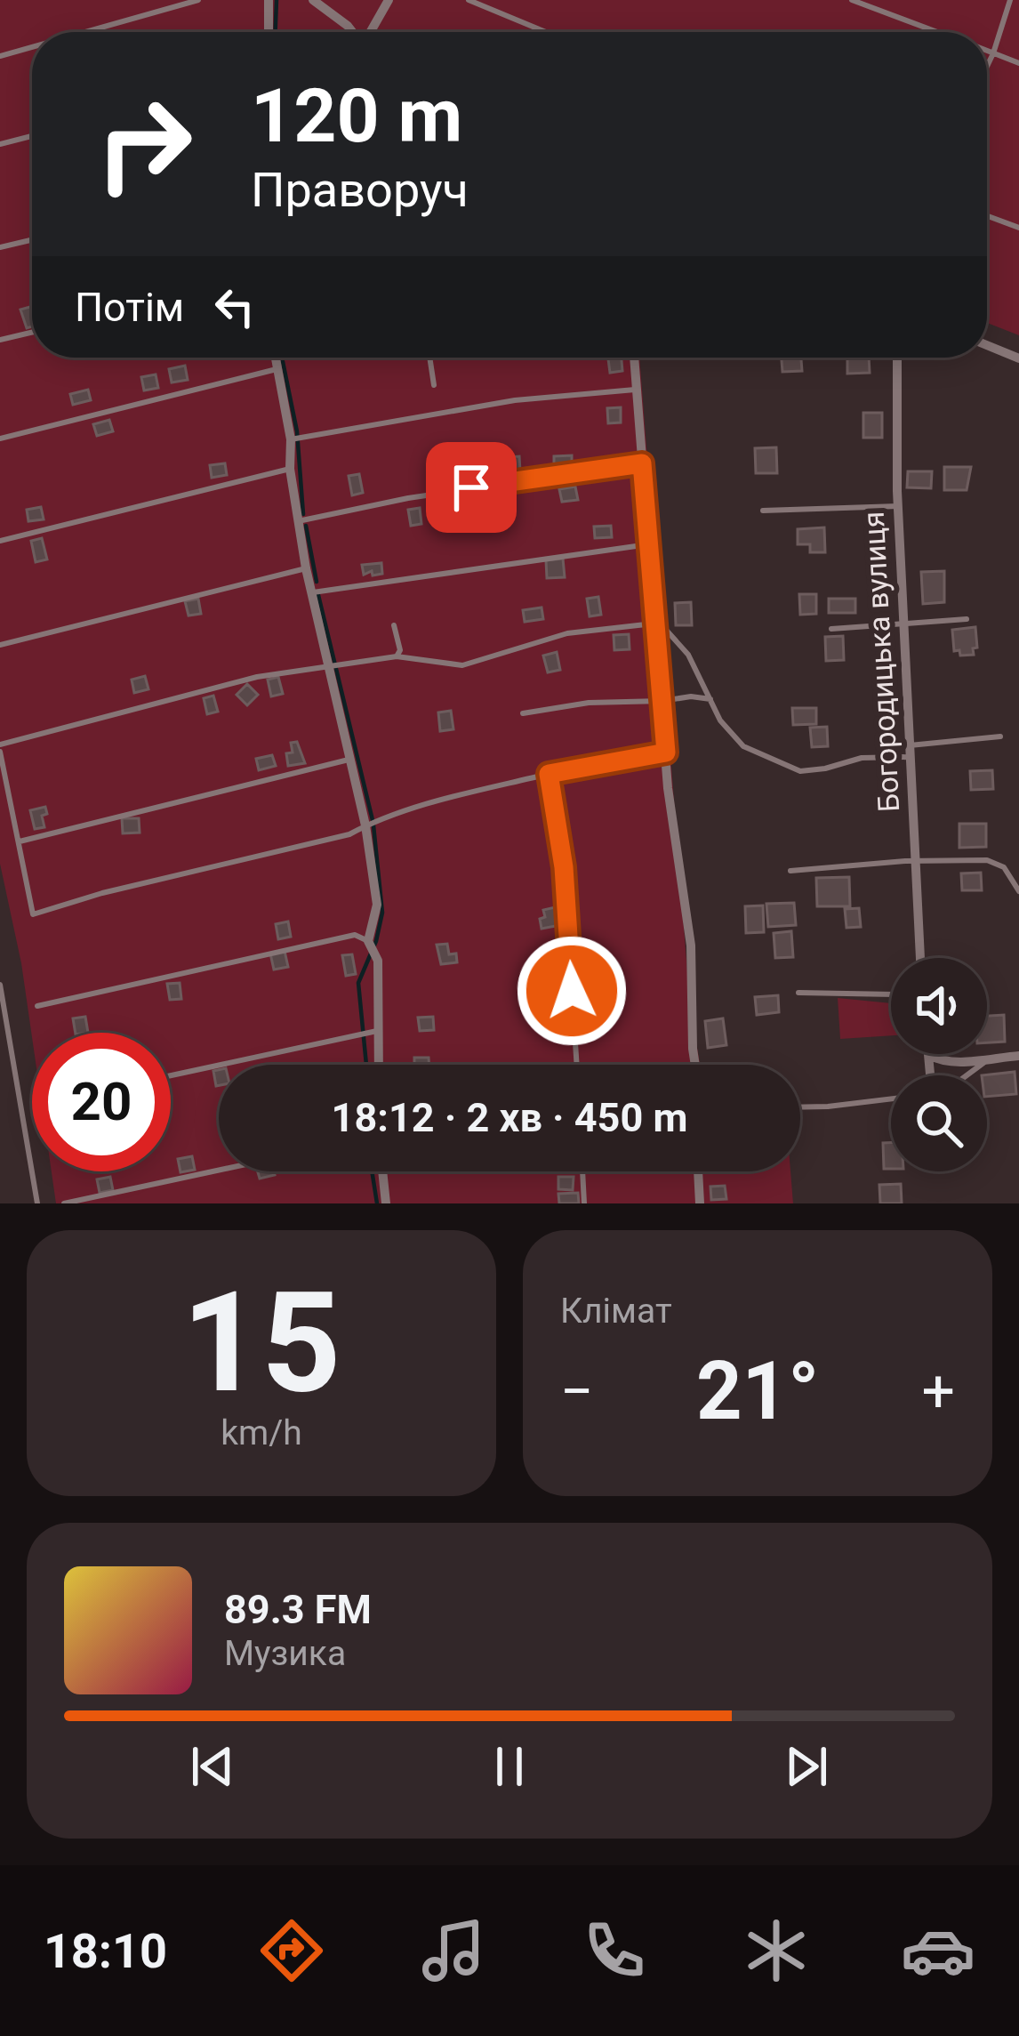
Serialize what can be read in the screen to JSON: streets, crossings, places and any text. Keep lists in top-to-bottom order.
{
  "streets": {
    "street": ["Богородицька вулиця"]
  },
  "page": {
    "turn": ["120 m", "Праворуч"],
    "then": "Потім",
    "limit": "20",
    "trip": "18:12 · 2 хв · 450 m",
    "tile": [
      ["15", "km/h"],
      "Клімат"
    ],
    "heat": ["−", "21°", "+"],
    "song": ["89.3 FM", "Музика"],
    "tabs": "18:10"
  }
}
